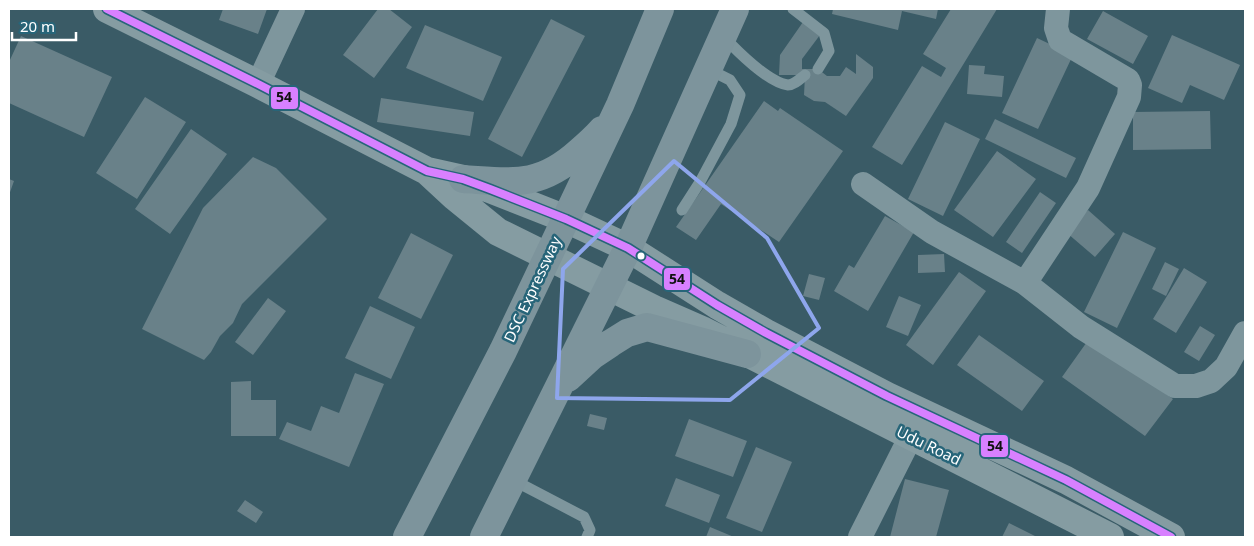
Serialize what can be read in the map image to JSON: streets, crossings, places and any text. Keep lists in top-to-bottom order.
{
  "streets": {
    "main road": ["DSC Expressway", "Udu Road"]
  },
  "crossings": [
    ["DSC Expressway", "Udu Road"]
  ],
  "lines": ["transit line 54"],
  "scale_bar": "20 m"
}
